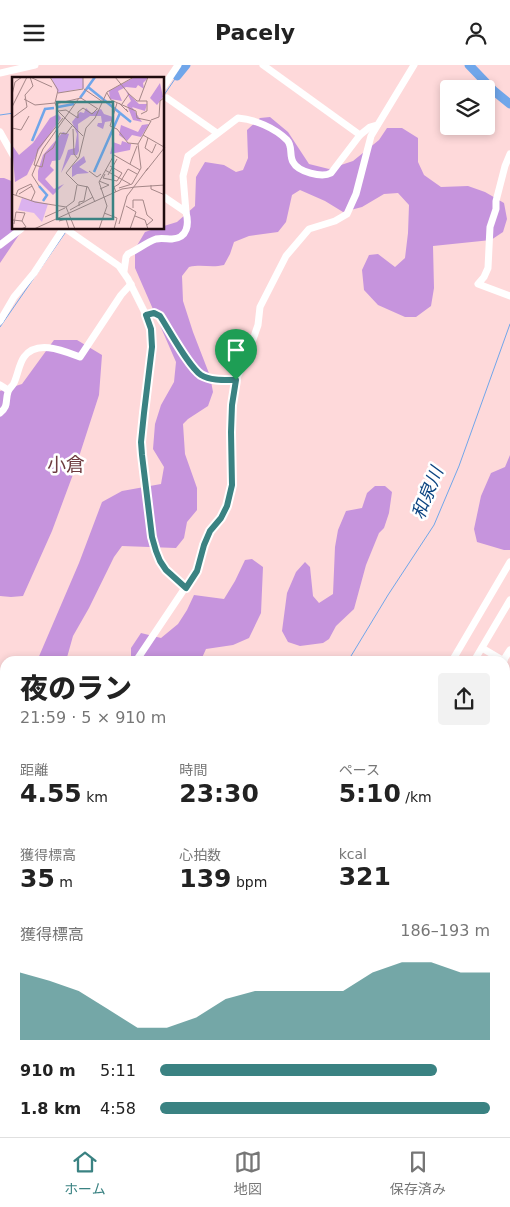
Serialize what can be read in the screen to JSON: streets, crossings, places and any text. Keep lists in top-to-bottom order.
{
  "districts": ["小倉"],
  "water": ["和泉川"],
  "page": {
    "header": "Pacely",
    "heading": ["夜のラン", "21:59 · 5 × 910 m"],
    "stats": [
      ["距離", "4.55 km"],
      ["時間", "23:30"],
      ["ペース", "5:10 /km"],
      ["獲得標高", "35 m"],
      ["心拍数", "139 bpm"],
      ["kcal", "321"]
    ],
    "chart": ["獲得標高", "186–193 m"],
    "list": [
      {
        "name": "910 m",
        "note": "5:11"
      },
      {
        "name": "1.8 km",
        "note": "4:58"
      }
    ],
    "tabs": ["ホーム", "地図", "保存済み"]
  }
}
